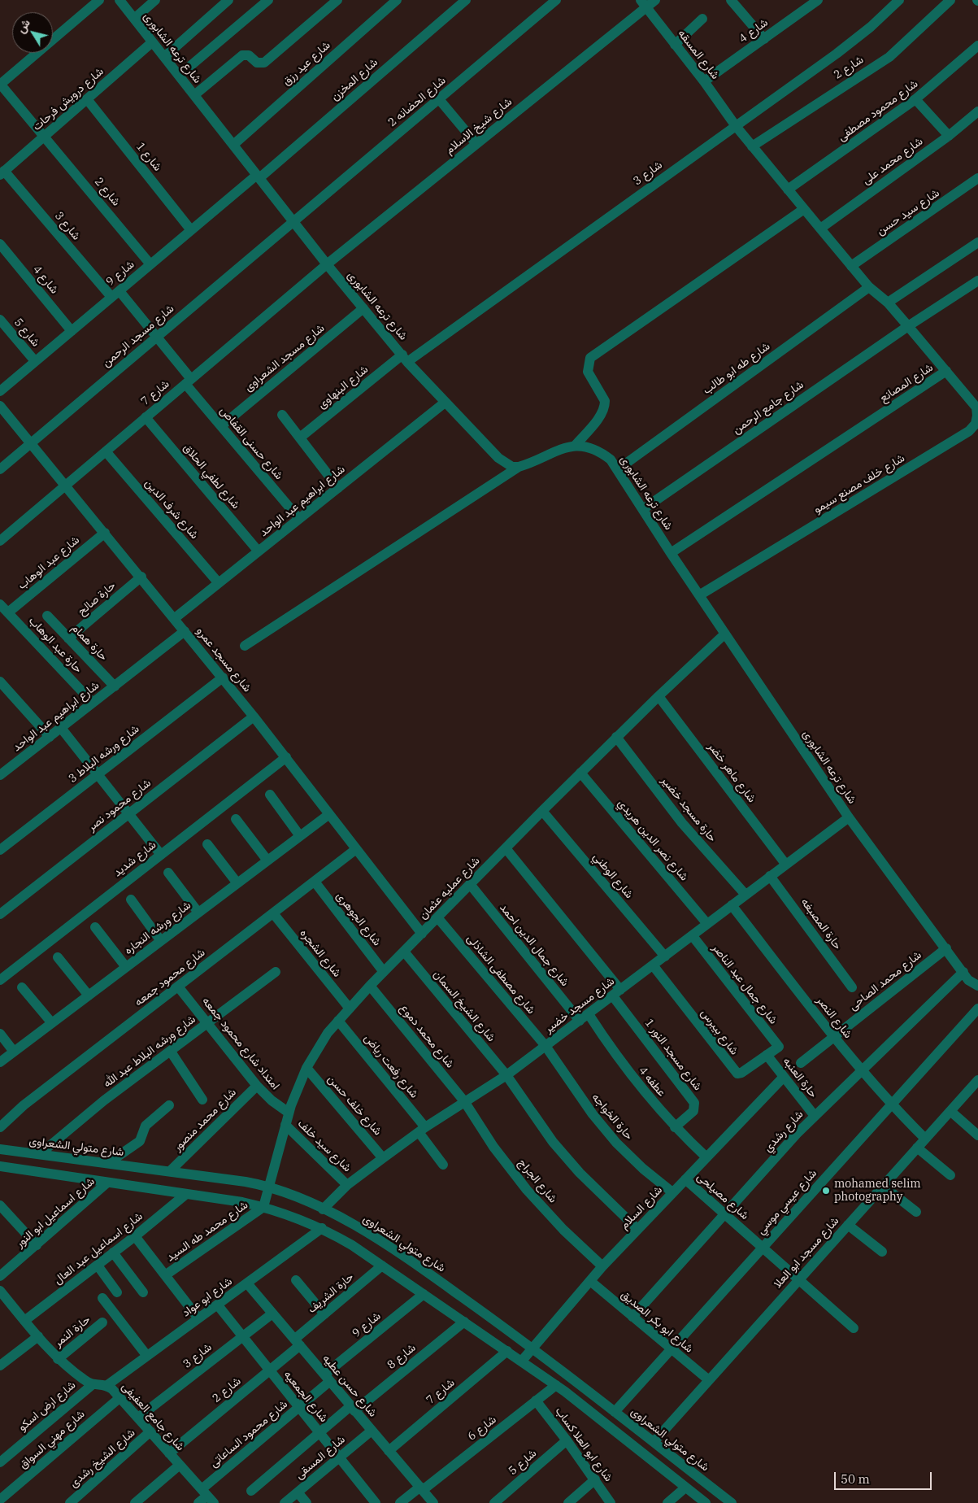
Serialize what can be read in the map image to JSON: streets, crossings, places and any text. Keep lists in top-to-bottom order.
{
  "streets": {
    "street": [
      "شارع 4",
      "شارع ترعه الشابورى",
      "شارع المسقه",
      "شارع عيد رزق",
      "شارع 2",
      "شارع المخزن",
      "شارع درويش فرحات",
      "شارع الحضانه 2",
      "شارع محمود مصطفى",
      "شارع شيخ الاسلام",
      "شارع 1",
      "شارع محمد على",
      "شارع 3",
      "شارع سيد حسن",
      "شارع 9",
      "شارع 5",
      "شارع مسجد الرحمن",
      "شارع مسجد الشعراوى",
      "شارع طه ابو طالب",
      "شارع المصانع",
      "شارع البنهاوى",
      "شارع 7",
      "شارع جامع الرحمن",
      "شارع حسنى القفاص",
      "شارع لطفي الحلاق",
      "شارع خلف مصنع سيمو",
      "شارع ابراهيم عبد الواحد",
      "شارع شرف الدين",
      "شارع عبد الوهاب",
      "حارة صالح",
      "حارة همام",
      "حارة عبد الوهاب",
      "شارع مسجد عمرو",
      "شارع ورشه البلاط 3",
      "شارع ماهر خضر",
      "شارع محمود نصر",
      "حارة مسجد خضير",
      "شارع نصر الدين هريدي",
      "شارع شديد",
      "شارع الوطني",
      "شارع عمليه عثمان",
      "شارع الجوهرى",
      "حارة المصبغه",
      "شارع ورشه النجاره",
      "شارع جمال الدين احمد",
      "شارع الشجره",
      "شارع مصطفى الشاذلى",
      "شارع محمود جمعه",
      "شارع محمد الصاحى",
      "شارع جمال عبد الناصر",
      "شارع مسجد خضير",
      "شارع الشيخ السمان",
      "شارع النصر",
      "شارع بيبرس",
      "شارع محمد دموع",
      "امتداد شارع محمود جمعه",
      "شارع ورشه البلاط عبد الله",
      "شارع مسجد النور 1",
      "شارع رفعت رياض",
      "حارة العنبه",
      "عطفه 4",
      "شارع خلف حسن",
      "حارة الخواجه",
      "شارع محمد منصور",
      "شارع رشدي",
      "شارع سيد خلف",
      "شارع متولي الشعراوى",
      "شارع الجراج",
      "شارع مصيلحى",
      "شارع عيسي موسي",
      "شارع السلام",
      "شارع اسماعيل ابو النور",
      "شارع محمد طه السيد",
      "شارع اسماعيل عبد العال",
      "شارع مسجد ابو العلا",
      "حارة الشريف",
      "شارع ابو عواد",
      "شارع ابو بكر الصديق",
      "حارة النمر",
      "شارع 8",
      "شارع حسن عطيه",
      "شارع الجمعيه",
      "شارع ارض اسكو",
      "شارع جامع العفيفى",
      "شارع 6",
      "شارع محمود الساعاتى",
      "شارع مهني السواق",
      "شارع ابو العلا كساب",
      "شارع المسقى",
      "شارع الشيخ رشدى"
    ]
  },
  "crossings": [
    ["شارع 4", "شارع المسقه"],
    ["شارع 4", "شارع 9"],
    ["شارع ترعه الشابورى", "شارع عيد رزق"],
    ["شارع ترعه الشابورى", "شارع المخزن"],
    ["شارع ترعه الشابورى", "شارع درويش فرحات"],
    ["شارع ترعه الشابورى", "شارع الحضانه 2"],
    ["شارع ترعه الشابورى", "شارع شيخ الاسلام"],
    ["شارع ترعه الشابورى", "شارع 3"],
    ["شارع ترعه الشابورى", "شارع 9"],
    ["شارع ترعه الشابورى", "شارع مسجد الرحمن"],
    ["شارع ترعه الشابورى", "شارع مسجد الشعراوى"],
    ["شارع ترعه الشابورى", "شارع طه ابو طالب"],
    ["شارع ترعه الشابورى", "شارع المصانع"],
    ["شارع ترعه الشابورى", "شارع البنهاوى"],
    ["شارع ترعه الشابورى", "شارع 7"],
    ["شارع ترعه الشابورى", "شارع جامع الرحمن"],
    ["شارع ترعه الشابورى", "شارع خلف مصنع سيمو"],
    ["شارع ترعه الشابورى", "شارع ابراهيم عبد الواحد"],
    ["شارع ترعه الشابورى", "شارع عمليه عثمان"],
    ["شارع ترعه الشابورى", "شارع محمد الصاحى"],
    ["شارع ترعه الشابورى", "شارع مسجد خضير"],
    ["شارع ترعه الشابورى", "شارع رشدي"],
    ["شارع المسقه", "شارع شيخ الاسلام"],
    ["شارع المسقه", "شارع 3"],
    ["شارع المسقه", "شارع المصانع"],
    ["شارع 2", "شارع درويش فرحات"],
    ["شارع 2", "شارع 9"],
    ["شارع 2", "شارع المصانع"],
    ["شارع 2", "حارة الشريف"],
    ["شارع 2", "شارع حسن عطيه"],
    ["شارع 2", "شارع الجمعيه"],
    ["شارع 2", "شارع جامع العفيفى"],
    ["شارع المخزن", "شارع 9"],
    ["شارع درويش فرحات", "شارع 1"],
    ["شارع درويش فرحات", "شارع 3"],
    ["شارع الحضانه 2", "شارع مسجد الرحمن"],
    ["شارع محمود مصطفى", "شارع المصانع"],
    ["شارع شيخ الاسلام", "شارع 7"],
    ["شارع 1", "شارع 9"],
    ["شارع محمد على", "شارع المصانع"],
    ["شارع 3", "شارع 9"],
    ["شارع 3", "شارع مسجد الرحمن"],
    ["شارع 3", "شارع المصانع"],
    ["شارع 3", "شارع البنهاوى"],
    ["شارع 3", "شارع حسنى القفاص"],
    ["شارع 3", "شارع حسن عطيه"],
    ["شارع 3", "شارع الجمعيه"],
    ["شارع 3", "شارع جامع العفيفى"],
    ["شارع سيد حسن", "شارع المصانع"],
    ["شارع 9", "شارع 5"],
    ["شارع 9", "شارع حسن عطيه"],
    ["شارع 9", "شارع محمود الساعاتى"],
    ["شارع 5", "شارع ابو العلا كساب"],
    ["شارع مسجد الرحمن", "شارع حسنى القفاص"],
    ["شارع مسجد الرحمن", "شارع مسجد عمرو"],
    ["شارع مسجد الشعراوى", "شارع حسنى القفاص"],
    ["شارع طه ابو طالب", "شارع المصانع"],
    ["شارع المصانع", "شارع جامع الرحمن"],
    ["شارع المصانع", "شارع خلف مصنع سيمو"],
    ["شارع 7", "شارع حسنى القفاص"],
    ["شارع 7", "شارع لطفي الحلاق"],
    ["شارع 7", "شارع شرف الدين"],
    ["شارع 7", "شارع مسجد عمرو"],
    ["شارع 7", "شارع حسن عطيه"],
    ["شارع حسنى القفاص", "شارع ابراهيم عبد الواحد"],
    ["شارع لطفي الحلاق", "شارع ابراهيم عبد الواحد"],
    ["شارع ابراهيم عبد الواحد", "شارع شرف الدين"],
    ["شارع ابراهيم عبد الواحد", "حارة همام"],
    ["شارع ابراهيم عبد الواحد", "حارة عبد الوهاب"],
    ["شارع ابراهيم عبد الواحد", "شارع مسجد عمرو"],
    ["شارع عبد الوهاب", "حارة عبد الوهاب"],
    ["شارع عبد الوهاب", "شارع مسجد عمرو"],
    ["حارة صالح", "حارة همام"],
    ["حارة صالح", "شارع مسجد عمرو"],
    ["شارع مسجد عمرو", "شارع ورشه البلاط 3"],
    ["شارع مسجد عمرو", "شارع محمود نصر"],
    ["شارع مسجد عمرو", "شارع شديد"],
    ["شارع مسجد عمرو", "شارع عمليه عثمان"],
    ["شارع مسجد عمرو", "شارع ورشه النجاره"],
    ["شارع مسجد عمرو", "شارع محمود جمعه"],
    ["شارع ماهر خضر", "شارع عمليه عثمان"],
    ["شارع ماهر خضر", "شارع مسجد خضير"],
    ["حارة مسجد خضير", "شارع عمليه عثمان"],
    ["حارة مسجد خضير", "شارع مسجد خضير"],
    ["شارع نصر الدين هريدي", "شارع عمليه عثمان"],
    ["شارع نصر الدين هريدي", "شارع مسجد خضير"],
    ["شارع الوطني", "شارع عمليه عثمان"],
    ["شارع الوطني", "شارع مسجد خضير"],
    ["شارع عمليه عثمان", "شارع الجوهرى"],
    ["شارع عمليه عثمان", "شارع جمال الدين احمد"],
    ["شارع عمليه عثمان", "شارع الشجره"],
    ["شارع عمليه عثمان", "شارع مصطفى الشاذلى"],
    ["شارع عمليه عثمان", "شارع الشيخ السمان"],
    ["شارع عمليه عثمان", "شارع محمد دموع"],
    ["شارع عمليه عثمان", "امتداد شارع محمود جمعه"],
    ["شارع عمليه عثمان", "شارع مسجد النور 1"],
    ["شارع عمليه عثمان", "شارع رفعت رياض"],
    ["شارع عمليه عثمان", "شارع خلف حسن"],
    ["شارع عمليه عثمان", "شارع سيد خلف"],
    ["شارع عمليه عثمان", "شارع متولي الشعراوى"],
    ["شارع عمليه عثمان", "شارع محمد طه السيد"],
    ["شارع الجوهرى", "شارع محمود جمعه"],
    ["حارة المصبغه", "شارع مسجد خضير"],
    ["شارع جمال الدين احمد", "شارع مسجد خضير"],
    ["شارع الشجره", "شارع محمود جمعه"],
    ["شارع مصطفى الشاذلى", "شارع مسجد خضير"],
    ["شارع مصطفى الشاذلى", "حارة الخواجه"],
    ["شارع محمود جمعه", "امتداد شارع محمود جمعه"],
    ["شارع محمد الصاحى", "شارع النصر"],
    ["شارع جمال عبد الناصر", "شارع مسجد خضير"],
    ["شارع جمال عبد الناصر", "شارع بيبرس"],
    ["شارع مسجد خضير", "شارع الشيخ السمان"],
    ["شارع مسجد خضير", "شارع النصر"],
    ["شارع مسجد خضير", "شارع بيبرس"],
    ["شارع مسجد خضير", "شارع محمد دموع"],
    ["شارع مسجد خضير", "شارع مسجد النور 1"],
    ["شارع مسجد خضير", "شارع رفعت رياض"],
    ["شارع مسجد خضير", "عطفه 4"],
    ["شارع مسجد خضير", "شارع خلف حسن"],
    ["شارع مسجد خضير", "حارة الخواجه"],
    ["شارع مسجد خضير", "شارع سيد خلف"],
    ["شارع مسجد خضير", "شارع متولي الشعراوى"],
    ["شارع مسجد خضير", "شارع الجراج"],
    ["شارع الشيخ السمان", "شارع السلام"],
    ["شارع النصر", "شارع رشدي"],
    ["شارع النصر", "شارع عيسي موسي"],
    ["شارع النصر", "شارع مسجد ابو العلا"],
    ["شارع بيبرس", "حارة العنبه"],
    ["شارع محمد دموع", "شارع الجراج"],
    ["امتداد شارع محمود جمعه", "شارع ورشه البلاط عبد الله"],
    ["امتداد شارع محمود جمعه", "شارع محمد منصور"],
    ["شارع ورشه البلاط عبد الله", "شارع متولي الشعراوى"],
    ["شارع مسجد النور 1", "عطفه 4"],
    ["حارة العنبه", "شارع رشدي"],
    ["حارة العنبه", "شارع السلام"],
    ["عطفه 4", "شارع السلام"],
    ["حارة الخواجه", "شارع السلام"],
    ["شارع محمد منصور", "شارع متولي الشعراوى"],
    ["شارع رشدي", "شارع مصيلحى"],
    ["شارع رشدي", "شارع ابو بكر الصديق"],
    ["شارع متولي الشعراوى", "شارع عيسي موسي"],
    ["شارع متولي الشعراوى", "شارع السلام"],
    ["شارع متولي الشعراوى", "شارع مسجد ابو العلا"],
    ["شارع الجراج", "شارع السلام"],
    ["شارع مصيلحى", "شارع عيسي موسي"],
    ["شارع مصيلحى", "شارع السلام"],
    ["شارع مصيلحى", "شارع مسجد ابو العلا"],
    ["شارع عيسي موسي", "شارع ابو بكر الصديق"],
    ["شارع السلام", "شارع ابو بكر الصديق"],
    ["شارع مسجد ابو العلا", "شارع ابو بكر الصديق"],
    ["حارة الشريف", "شارع حسن عطيه"],
    ["شارع ابو عواد", "شارع حسن عطيه"],
    ["شارع ابو عواد", "شارع الجمعيه"],
    ["شارع ابو عواد", "شارع جامع العفيفى"],
    ["شارع 8", "شارع حسن عطيه"],
    ["شارع 8", "شارع الجمعيه"],
    ["شارع حسن عطيه", "شارع 6"],
    ["شارع حسن عطيه", "شارع محمود الساعاتى"],
    ["شارع حسن عطيه", "شارع المسقى"],
    ["شارع الجمعيه", "شارع محمود الساعاتى"],
    ["شارع الجمعيه", "شارع المسقى"],
    ["شارع ارض اسكو", "شارع جامع العفيفى"],
    ["شارع جامع العفيفى", "شارع محمود الساعاتى"],
    ["شارع جامع العفيفى", "شارع مهني السواق"],
    ["شارع جامع العفيفى", "شارع الشيخ رشدى"],
    ["شارع 6", "شارع ابو العلا كساب"]
  ],
  "places": ["mohamed selim photography"],
  "scale_bar": "50 m",
  "north": "top left"
}
